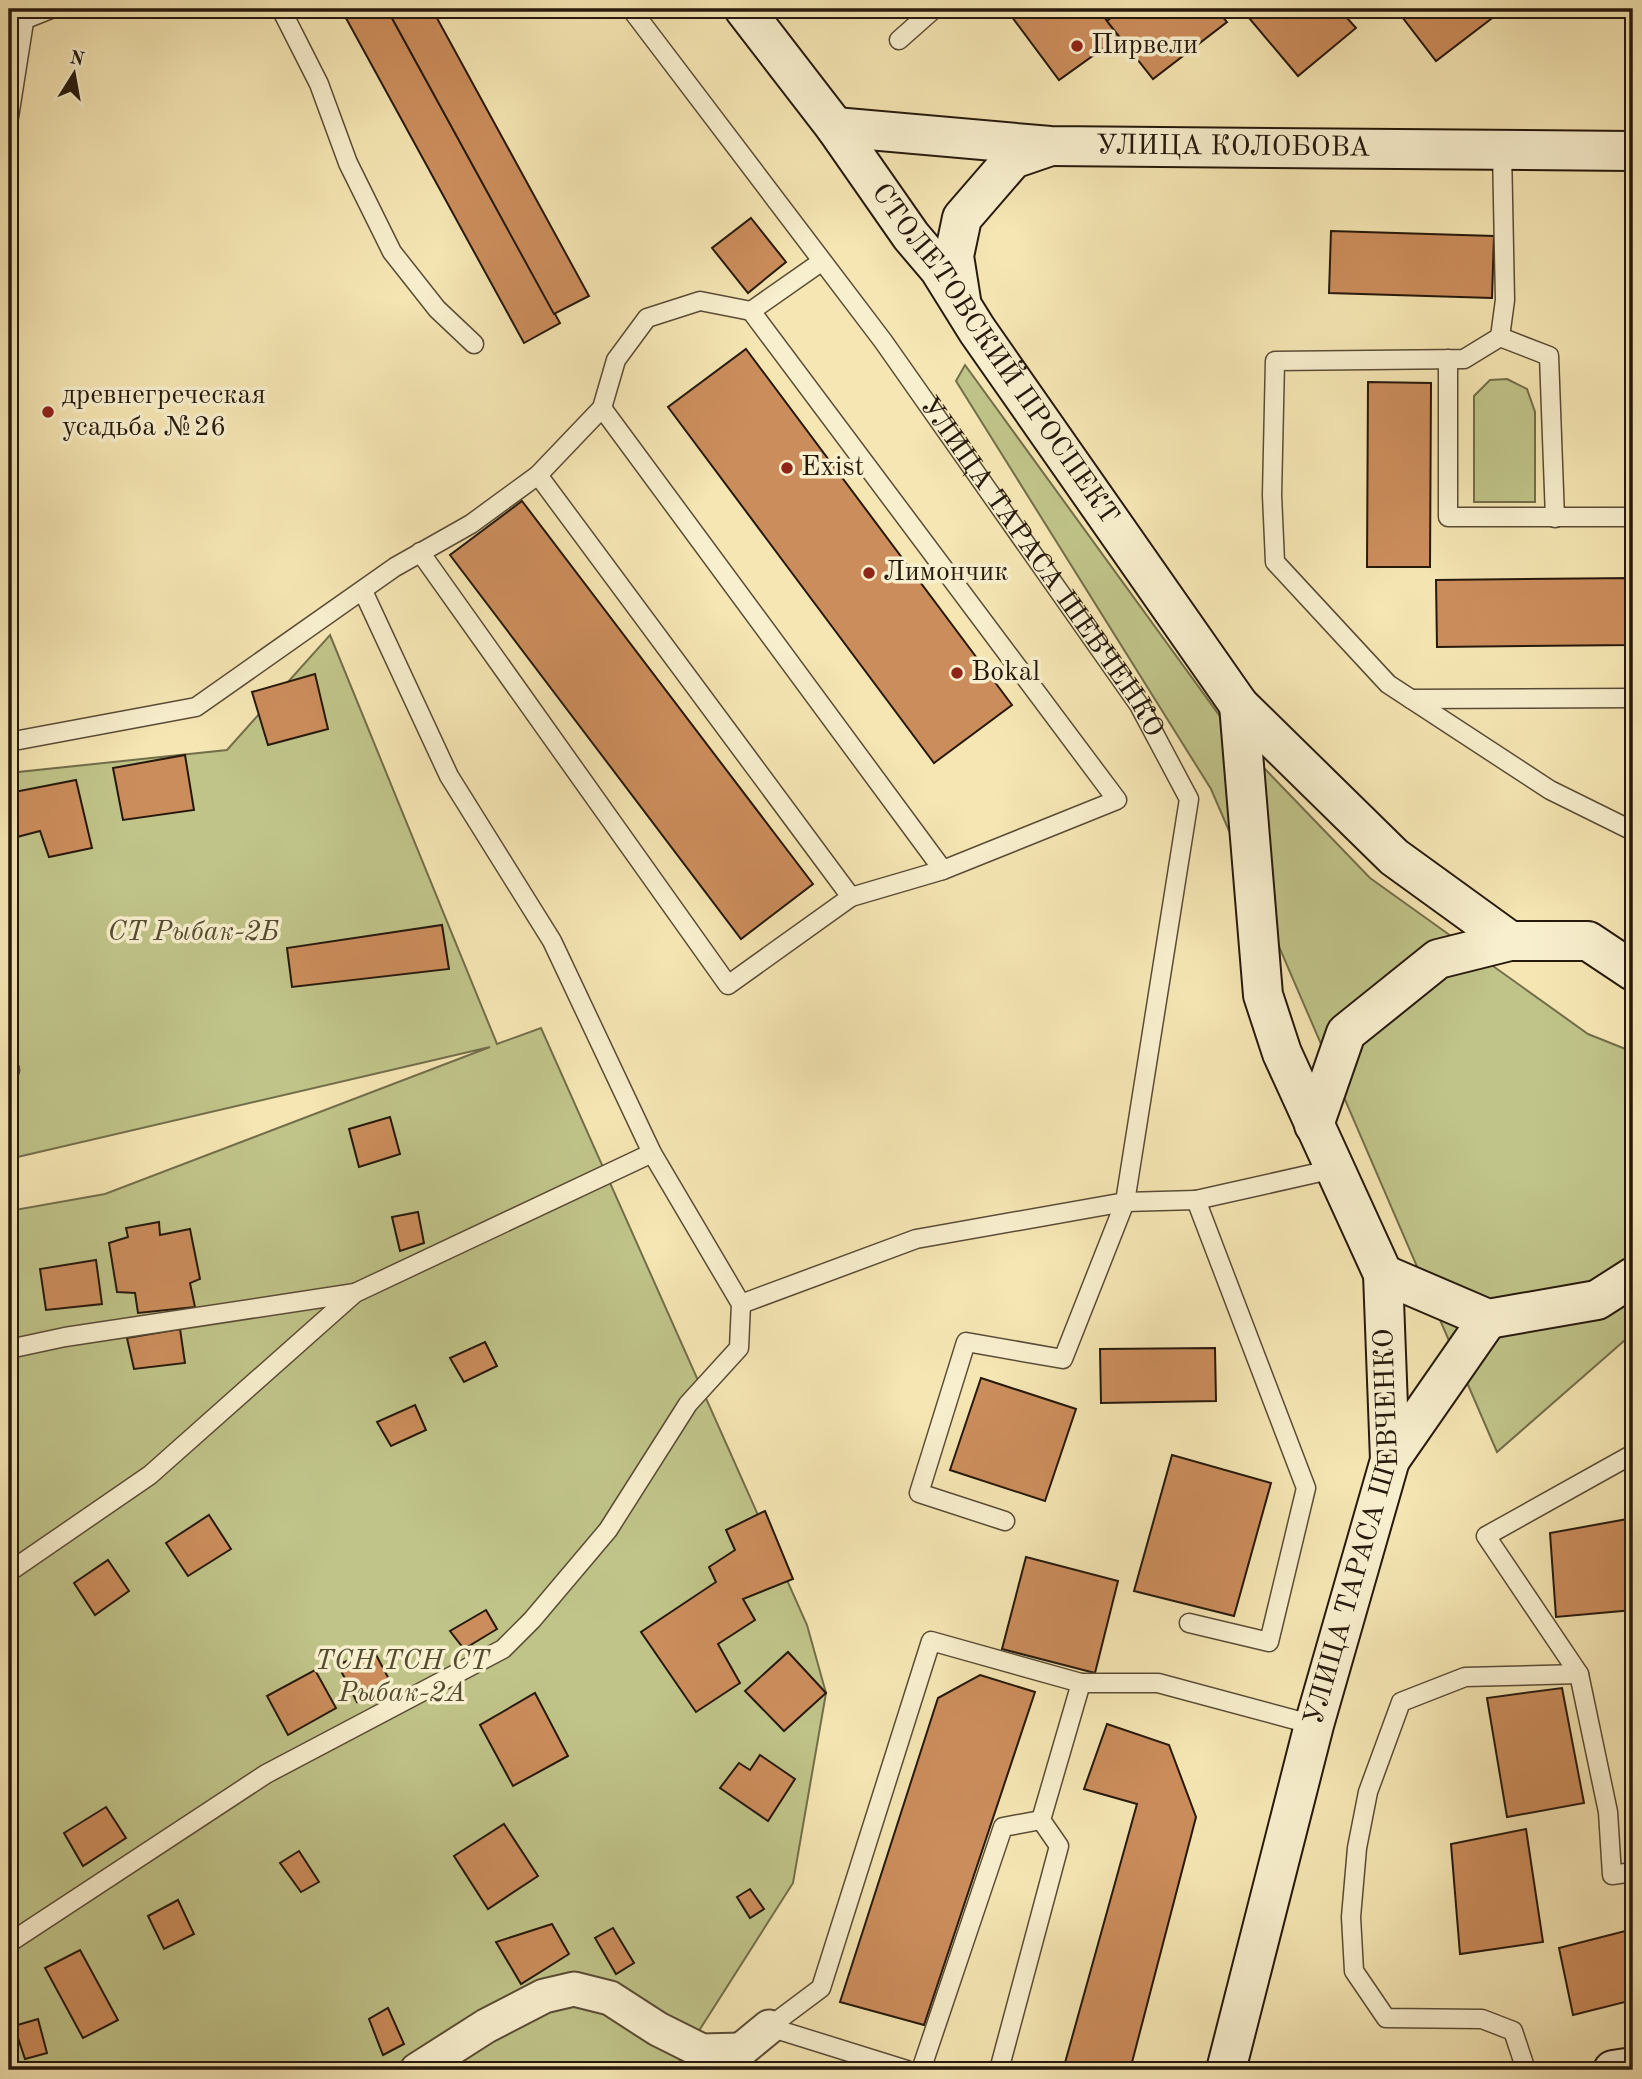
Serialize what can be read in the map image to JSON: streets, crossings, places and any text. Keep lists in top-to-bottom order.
{
  "streets": {
    "main road": ["УЛИЦА КОЛОБОВА", "СТОЛЕТОВСКИЙ ПРОСПЕКТ", "УЛИЦА ТАРАСА ШЕВЧЕНКО"]
  },
  "crossings": [
    ["УЛИЦА КОЛОБОВА", "СТОЛЕТОВСКИЙ ПРОСПЕКТ"],
    ["СТОЛЕТОВСКИЙ ПРОСПЕКТ", "УЛИЦА ТАРАСА ШЕВЧЕНКО"]
  ],
  "parks": ["СТ Рыбак-2Б", "ТСН ТСН СТ Рыбак-2А"],
  "places": [
    "Пирвели",
    "древнегреческая усадьба №26",
    "Exist",
    "Лимончик",
    "Bokal"
  ],
  "north": "top"
}
